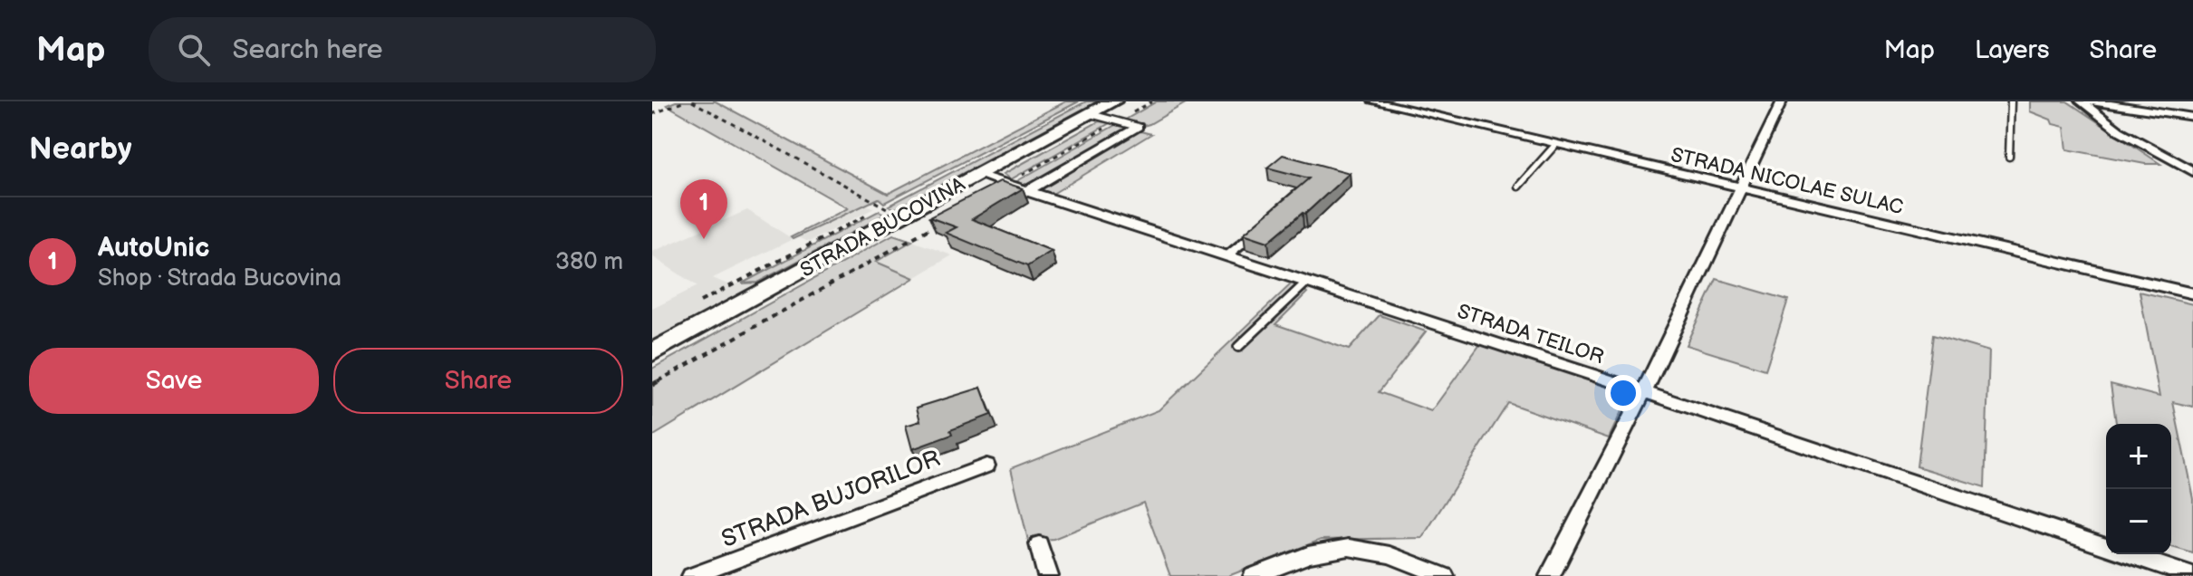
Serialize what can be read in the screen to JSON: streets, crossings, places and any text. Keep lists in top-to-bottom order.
{
  "streets": {
    "main road": ["STRADA BUCOVINA"],
    "street": ["STRADA NICOLAE SULAC", "STRADA TEILOR", "STRADA BUJORILOR"]
  },
  "crossings": [
    ["STRADA BUCOVINA", "STRADA TEILOR"]
  ],
  "page": {
    "header": "Map",
    "search": "Search here",
    "nav": ["Map", "Layers", "Share"],
    "heading": "Nearby",
    "pins": "1",
    "list": [
      {
        "mark": "1",
        "name": "AutoUnic",
        "note": "Shop · Strada Bucovina",
        "value": "380 m"
      }
    ],
    "buttons": ["Save", "Share"],
    "map_buttons": ["+", "−"]
  }
}
